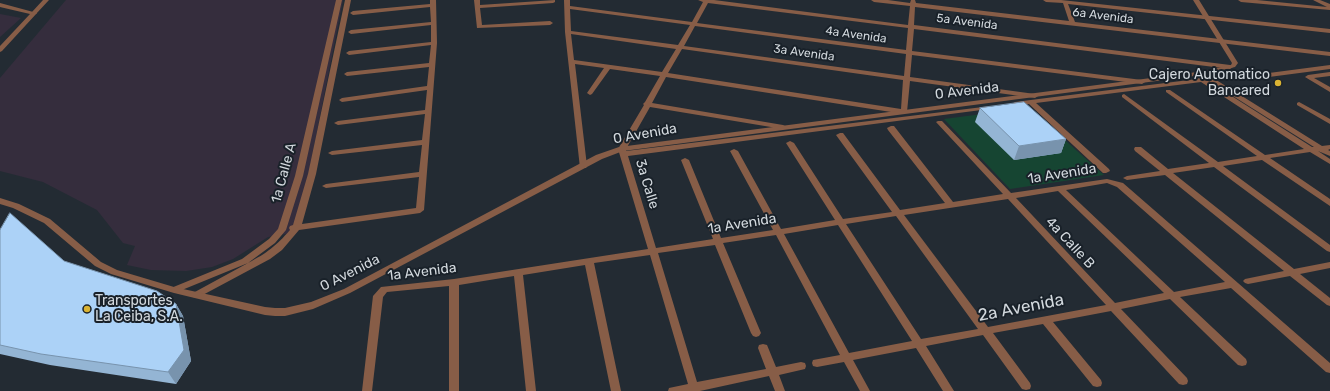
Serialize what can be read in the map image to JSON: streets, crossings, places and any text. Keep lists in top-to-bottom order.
{
  "streets": {
    "street": [
      "6a Avenida",
      "5a Avenida",
      "4a Avenida",
      "3a Avenida",
      "0 Avenida",
      "1a Calle A",
      "1a Avenida",
      "3a Calle",
      "4a Calle B",
      "2a Avenida"
    ]
  },
  "crossings": [
    ["5a Avenida", "3a Calle"],
    ["4a Avenida", "0 Avenida"],
    ["4a Avenida", "3a Calle"],
    ["3a Avenida", "0 Avenida"],
    ["3a Avenida", "3a Calle"],
    ["0 Avenida", "1a Calle A"],
    ["0 Avenida", "3a Calle"],
    ["1a Avenida", "3a Calle"],
    ["1a Avenida", "4a Calle B"],
    ["1a Avenida", "2a Avenida"],
    ["4a Calle B", "2a Avenida"]
  ],
  "places": ["Cajero Automatico Bancared", "Transportes La Ceiba, S.A."]
}
